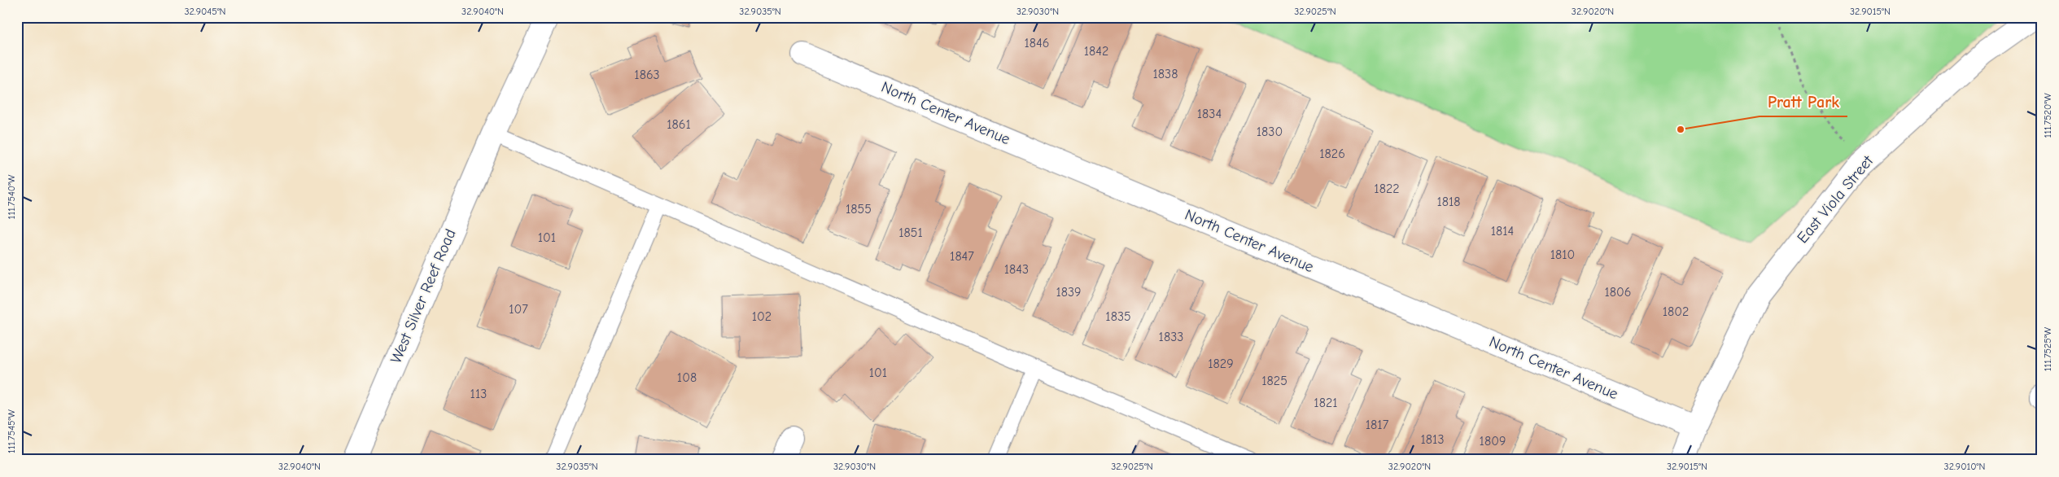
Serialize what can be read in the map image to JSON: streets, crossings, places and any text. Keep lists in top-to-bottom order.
{
  "streets": {
    "street": ["North Center Avenue", "East Viola Street", "West Silver Reef Road"]
  },
  "crossings": [
    ["North Center Avenue", "East Viola Street"]
  ],
  "places": ["Pratt Park"],
  "house_numbers": [
    "1846",
    "1842",
    "1838",
    "1863",
    "1834",
    "1861",
    "1830",
    "1826",
    "1822",
    "1818",
    "1855",
    "1814",
    "1851",
    "101",
    "1810",
    "1847",
    "1843",
    "1839",
    "1806",
    "107",
    "1802",
    "102",
    "1835",
    "1833",
    "1829",
    "101",
    "108",
    "1825",
    "113",
    "1821",
    "1817",
    "1813",
    "1809"
  ],
  "coordinates": [
    "32.9045°N",
    "32.9040°N",
    "32.9035°N",
    "32.9030°N",
    "32.9025°N",
    "32.9020°N",
    "32.9015°N",
    "111.7520°W",
    "111.7540°W",
    "111.7525°W",
    "111.7545°W",
    "32.9010°N"
  ]
}
